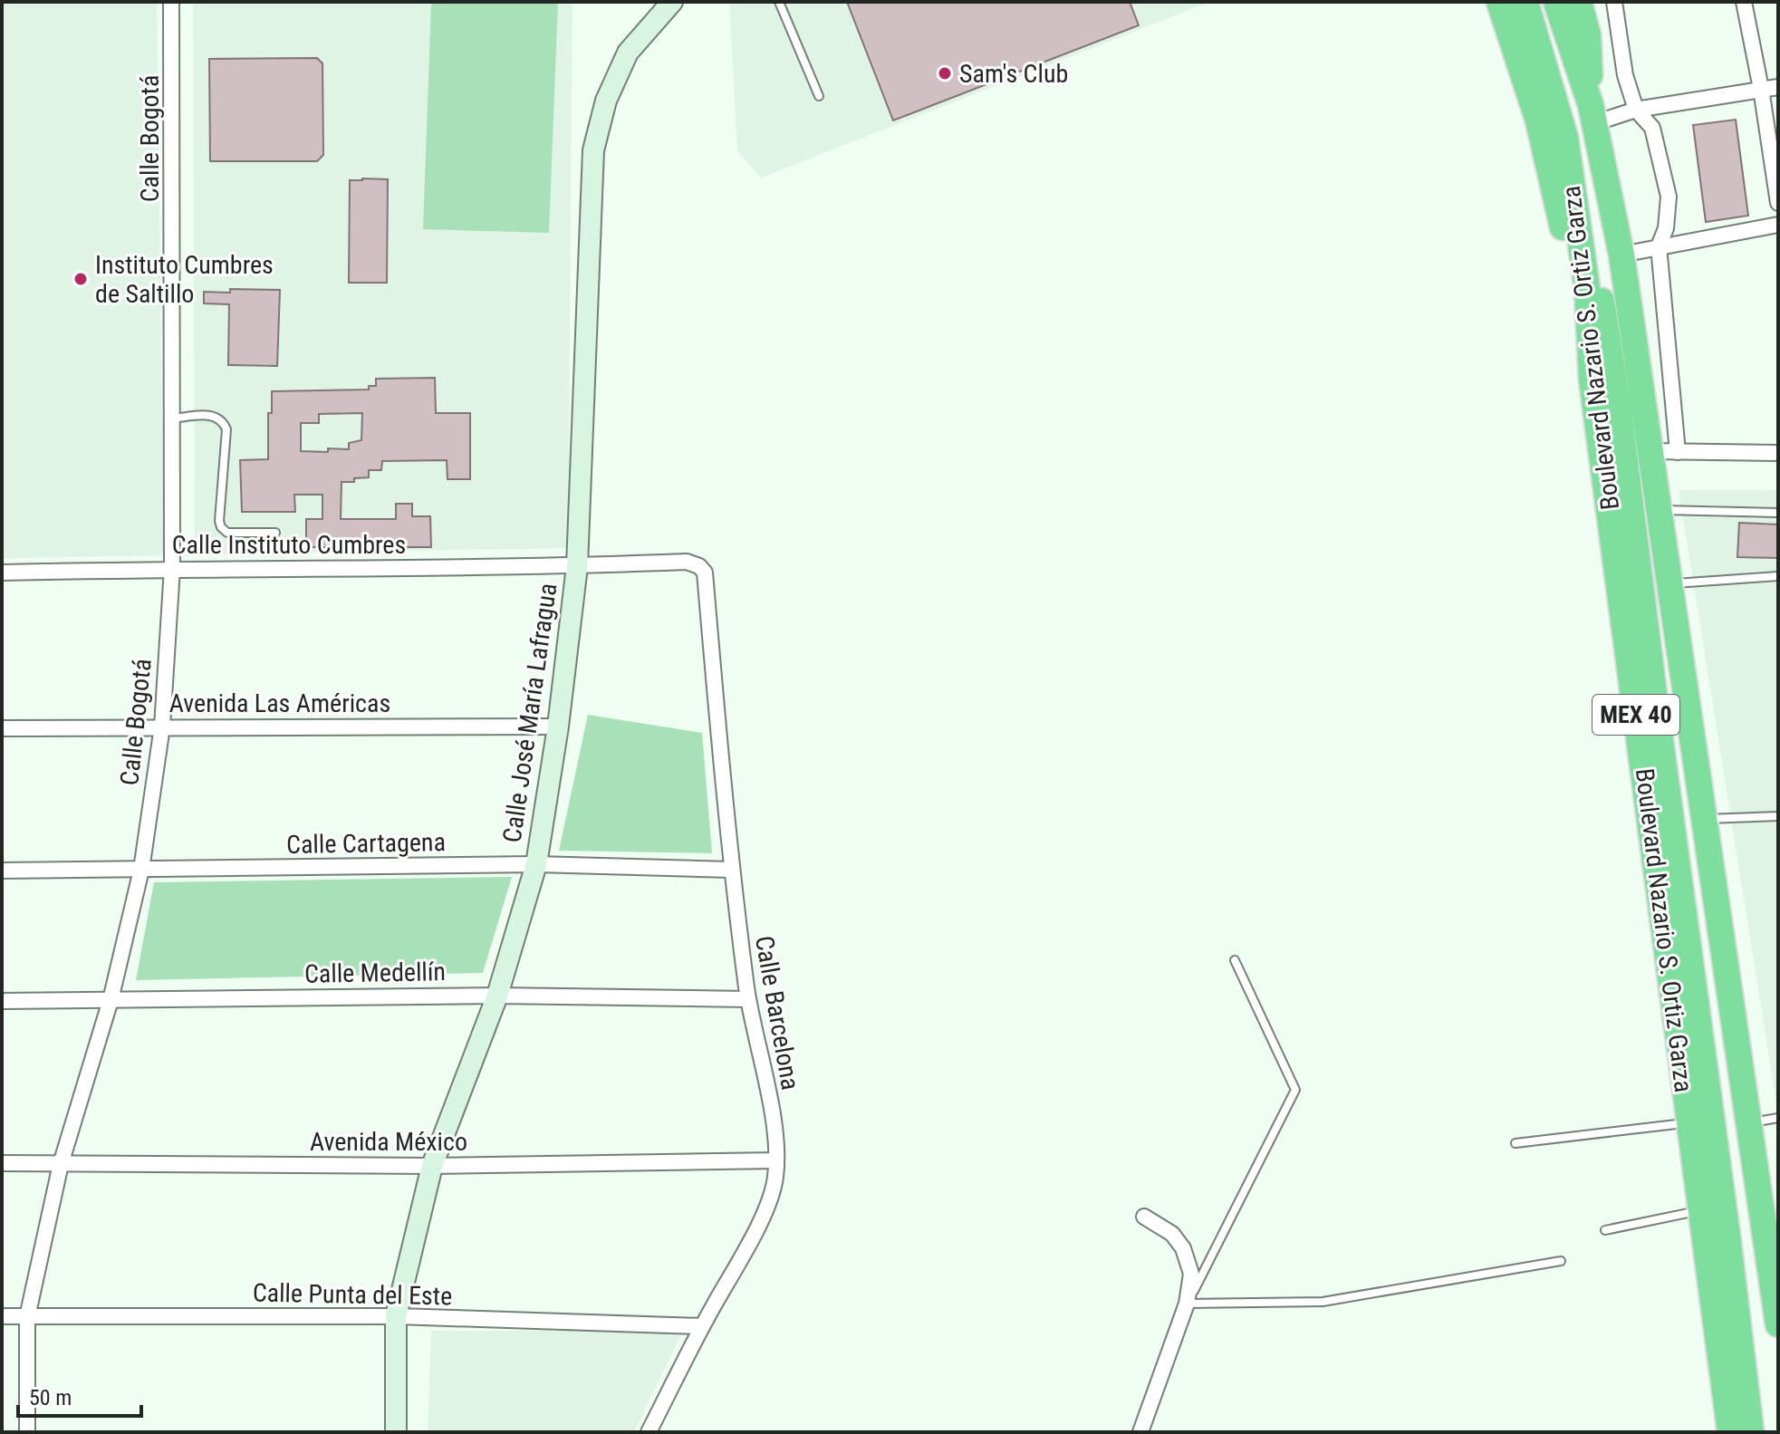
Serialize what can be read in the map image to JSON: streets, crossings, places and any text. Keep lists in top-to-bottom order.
{
  "streets": {
    "highway": ["Boulevard Nazario S. Ortiz Garza", "MEX 40"],
    "main road": ["Calle José María Lafragua"],
    "street": [
      "Calle Bogotá",
      "Calle Instituto Cumbres",
      "Avenida Las Américas",
      "Calle Cartagena",
      "Calle Medellín",
      "Calle Barcelona",
      "Avenida México",
      "Calle Punta del Este"
    ]
  },
  "crossings": [
    ["Calle Bogotá", "Calle Instituto Cumbres"],
    ["Calle Bogotá", "Avenida Las Américas"],
    ["Calle Bogotá", "Calle Cartagena"],
    ["Calle Bogotá", "Calle Medellín"],
    ["Calle Bogotá", "Avenida México"],
    ["Calle Bogotá", "Calle Punta del Este"],
    ["Calle Instituto Cumbres", "Calle José María Lafragua"],
    ["Calle Instituto Cumbres", "Calle Barcelona"],
    ["Avenida Las Américas", "Calle José María Lafragua"],
    ["Calle José María Lafragua", "Calle Cartagena"],
    ["Calle José María Lafragua", "Calle Medellín"],
    ["Calle José María Lafragua", "Avenida México"],
    ["Calle José María Lafragua", "Calle Punta del Este"],
    ["Calle Cartagena", "Calle Barcelona"],
    ["Calle Medellín", "Calle Barcelona"],
    ["Calle Barcelona", "Avenida México"],
    ["Calle Barcelona", "Calle Punta del Este"]
  ],
  "places": ["Sam's Club", "Instituto Cumbres de Saltillo"],
  "scale_bar": "50 m"
}
